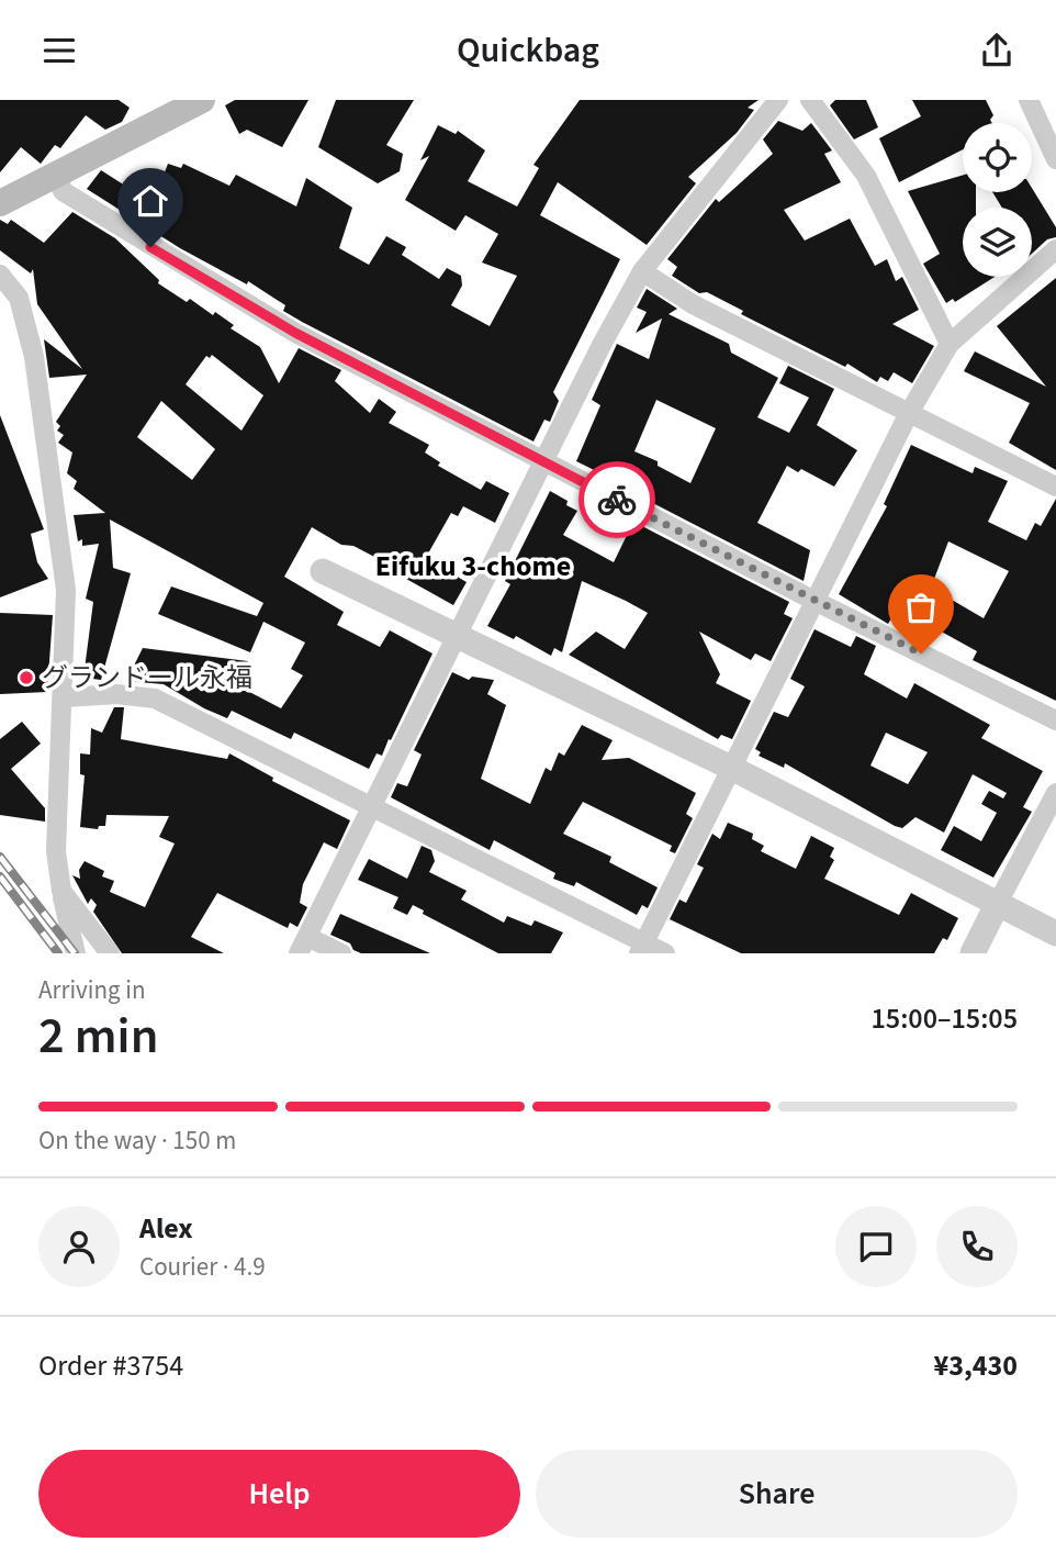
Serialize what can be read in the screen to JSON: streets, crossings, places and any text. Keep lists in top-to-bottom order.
{
  "districts": ["Eifuku 3-chome"],
  "places": ["グランドール永福"],
  "page": {
    "header": "Quickbag",
    "heading": ["2 min", "Arriving in", "15:00–15:05"],
    "panel": [
      "Alex",
      "Courier · 4.9",
      "Order #3754",
      "¥3,430"
    ],
    "bar": "On the way · 150 m",
    "buttons": ["Help", "Share"]
  }
}
